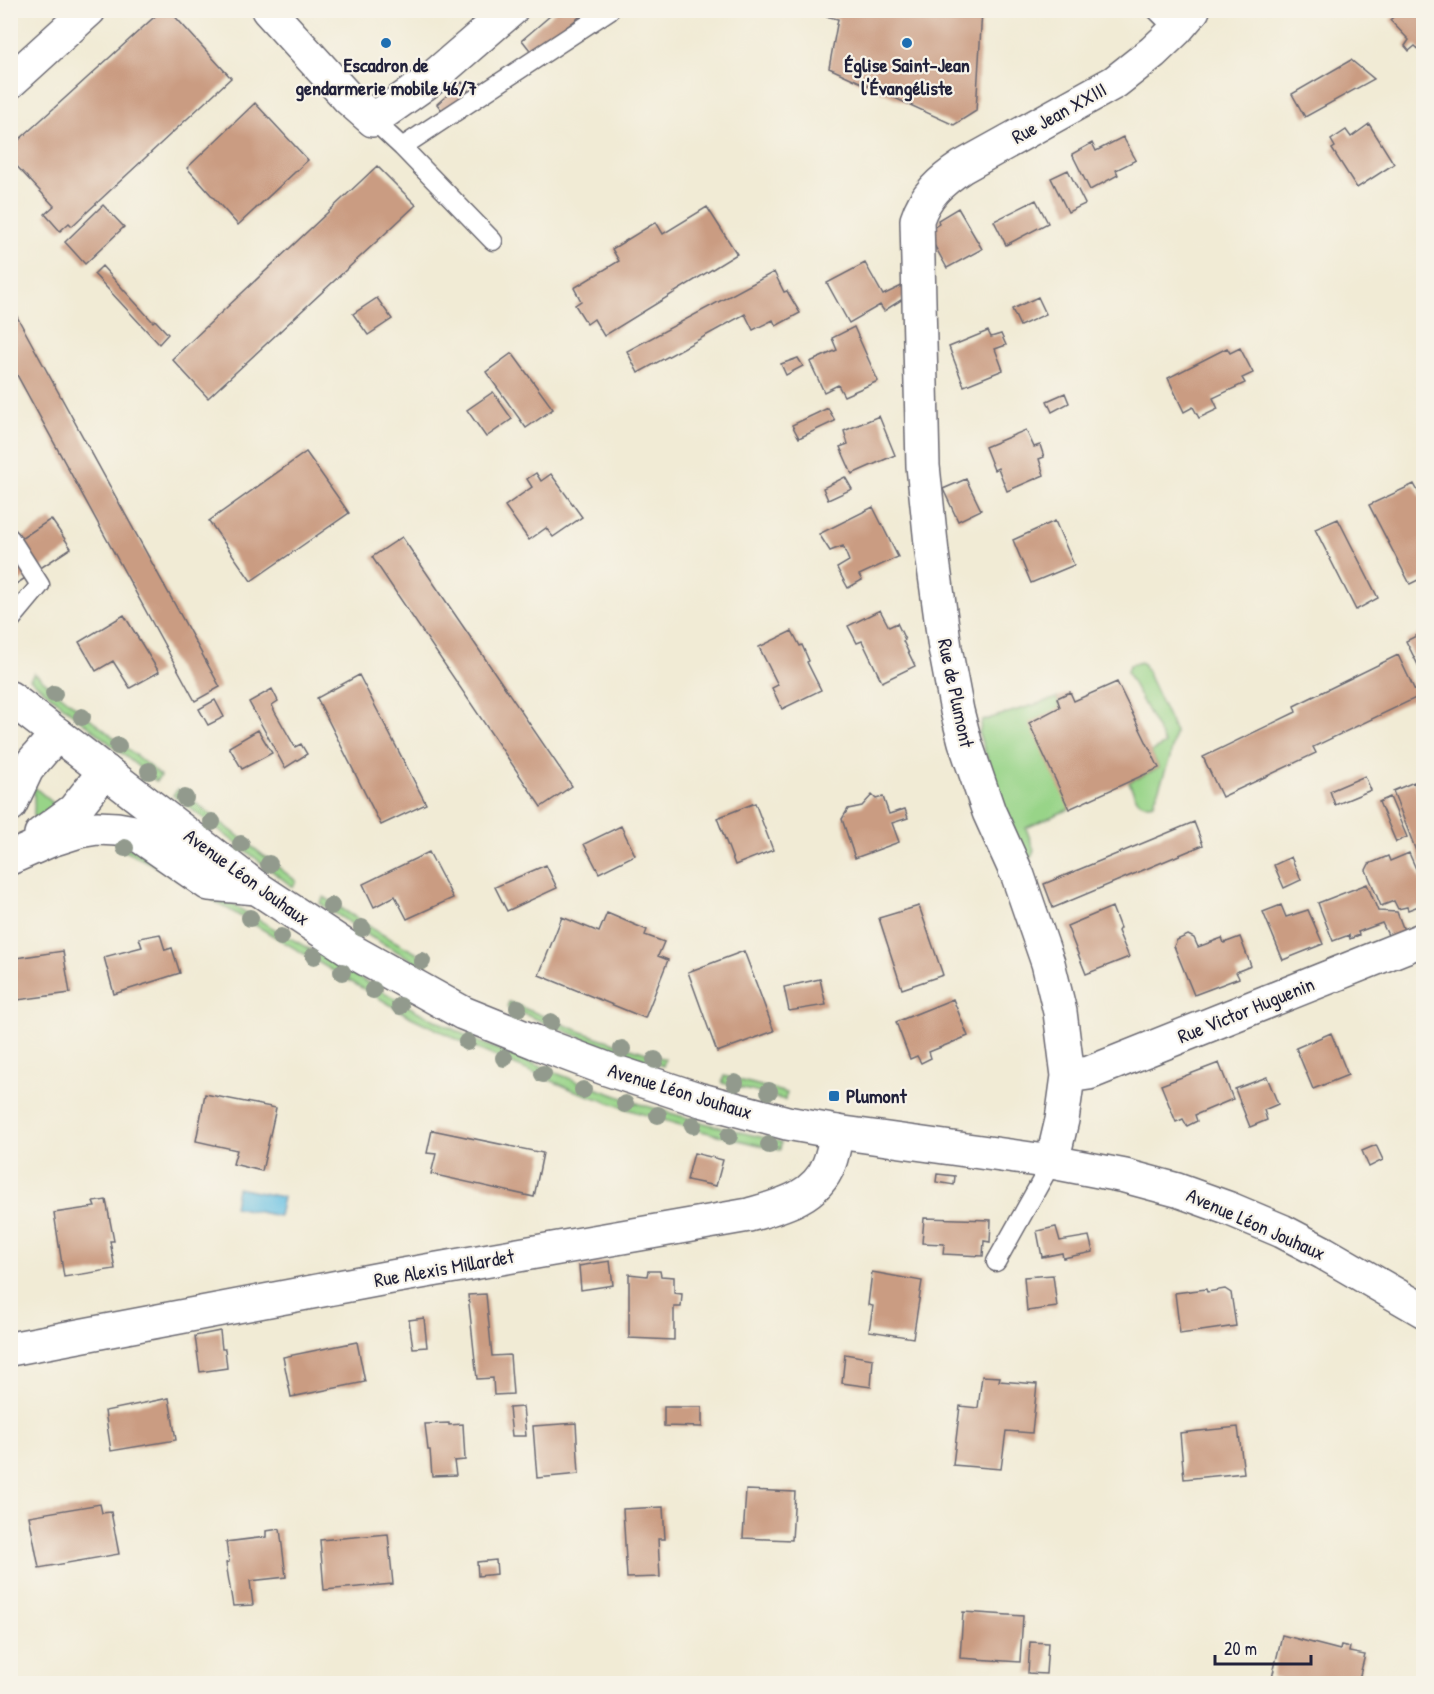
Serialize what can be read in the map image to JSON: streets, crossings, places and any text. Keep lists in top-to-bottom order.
{
  "streets": {
    "street": [
      "Rue Jean XXIII",
      "Rue de Plumont",
      "Avenue Léon Jouhaux",
      "Rue Victor Huguenin",
      "Rue Alexis Millardet"
    ]
  },
  "crossings": [
    ["Rue Jean XXIII", "Rue de Plumont"],
    ["Rue de Plumont", "Avenue Léon Jouhaux"],
    ["Rue de Plumont", "Rue Victor Huguenin"],
    ["Avenue Léon Jouhaux", "Rue Alexis Millardet"]
  ],
  "places": {
    "other": ["Escadron de gendarmerie mobile 46/7", "Église Saint-Jean l'Évangéliste"],
    "transit": ["Plumont"]
  },
  "scale_bar": "20 m"
}
